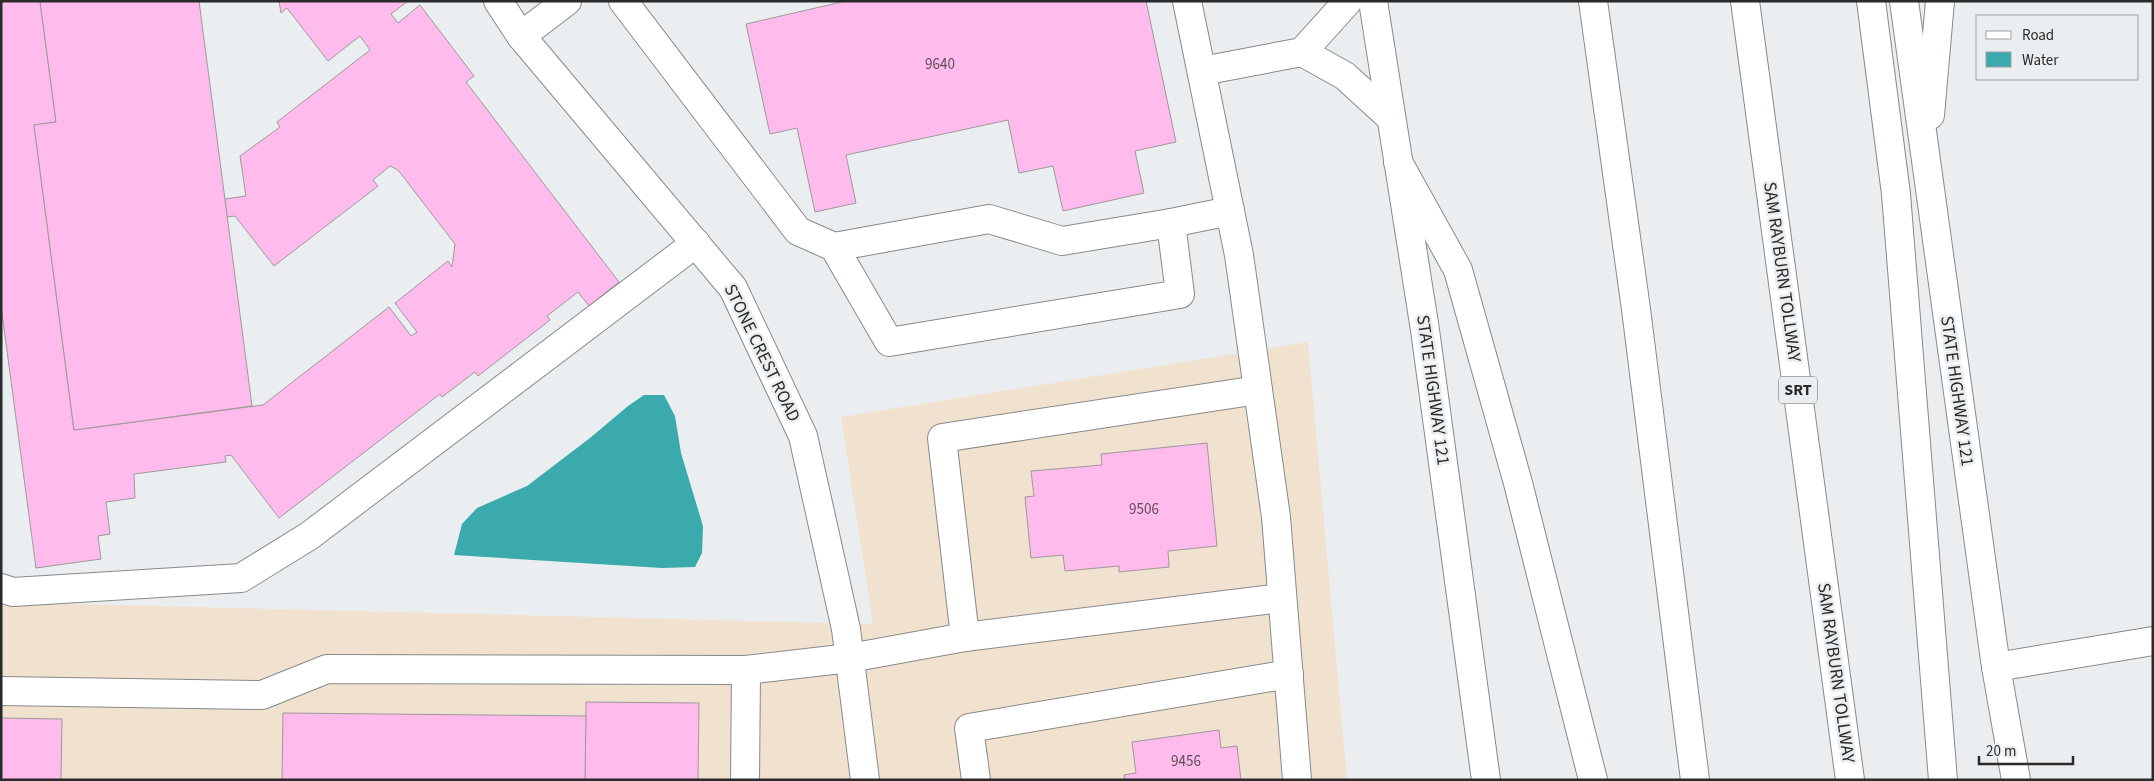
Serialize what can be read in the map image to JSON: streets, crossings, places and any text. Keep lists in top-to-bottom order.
{
  "streets": {
    "main road": [
      "SAM RAYBURN TOLLWAY",
      "STONE CREST ROAD",
      "STATE HIGHWAY 121",
      "SRT"
    ]
  },
  "house_numbers": ["9640", "9506", "9456"],
  "legend": ["Road", "Water"],
  "scale_bar": "20 m"
}
